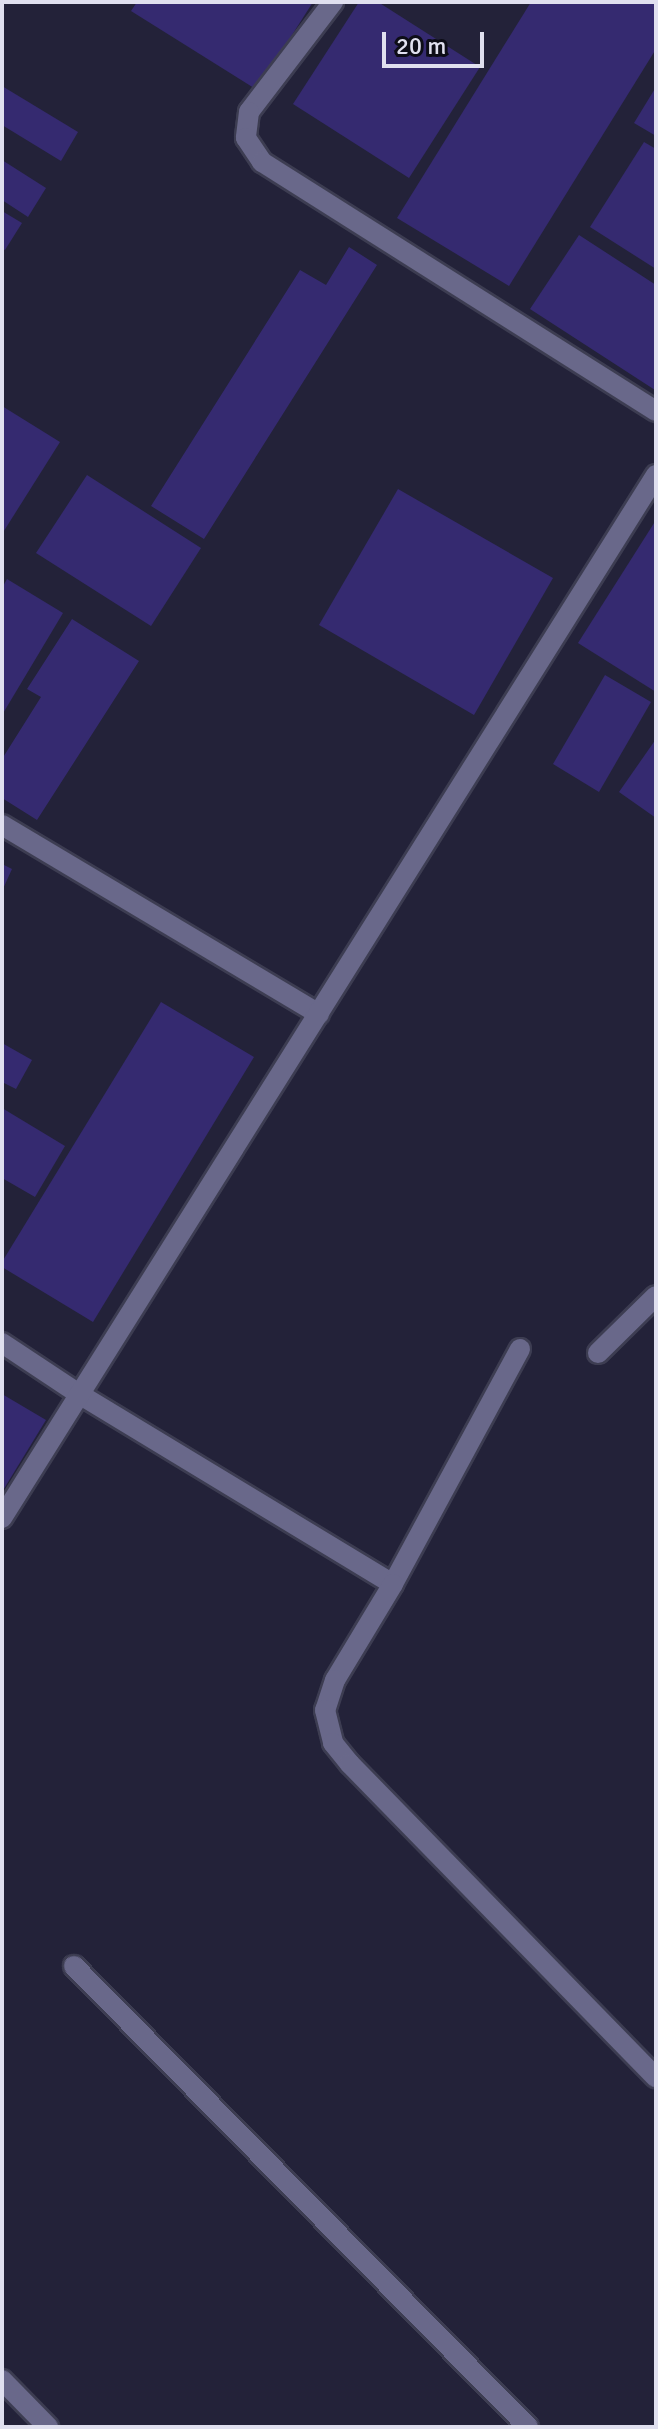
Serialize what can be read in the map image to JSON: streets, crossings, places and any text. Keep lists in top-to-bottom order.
{
  "scale_bar": "20 m"
}
